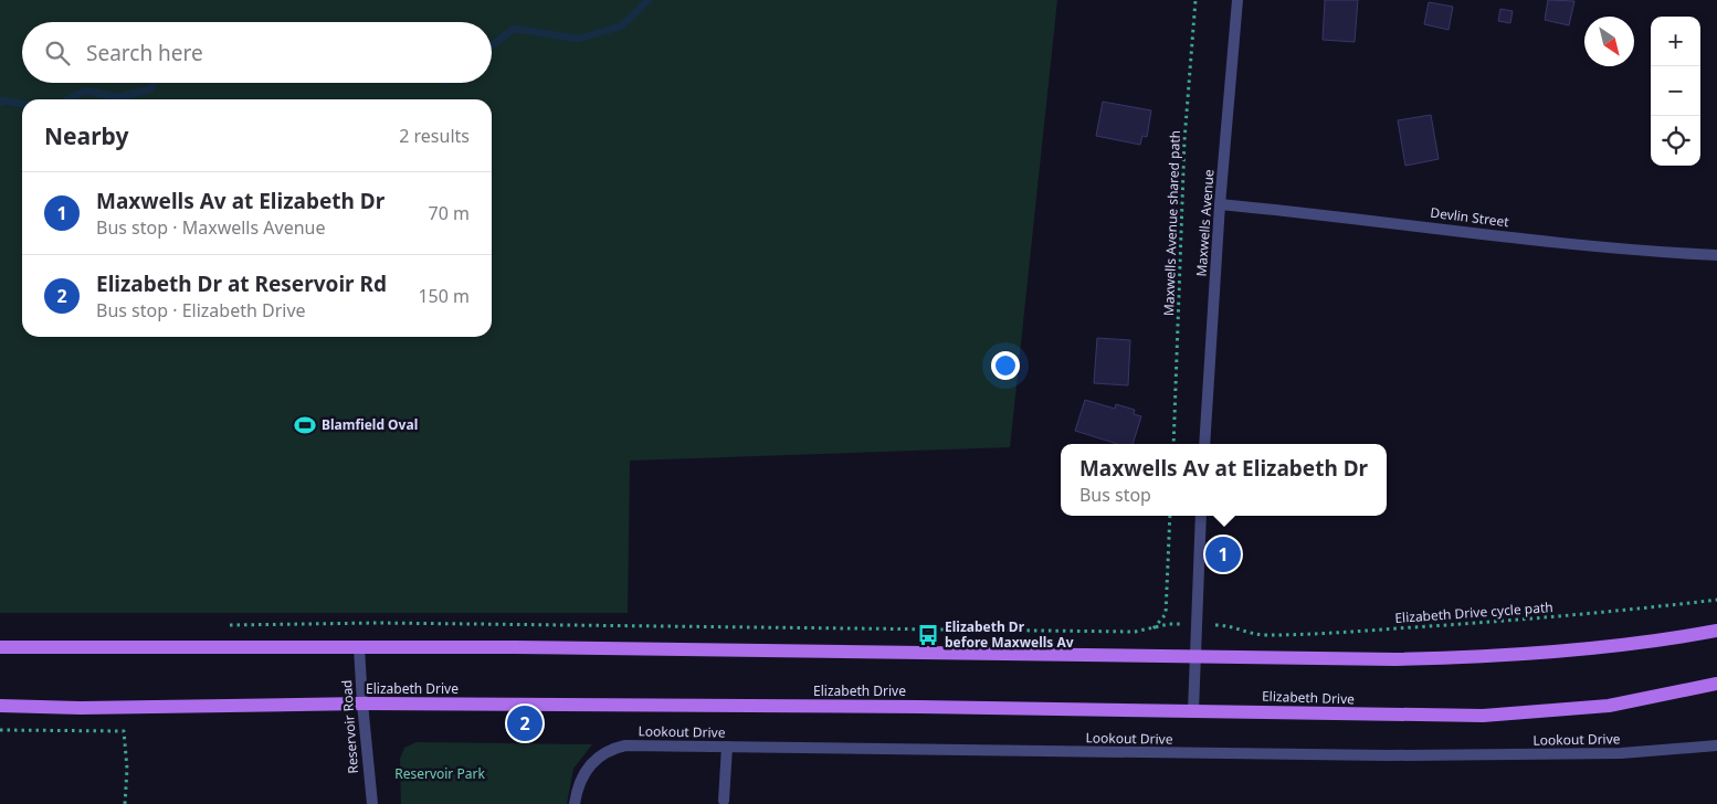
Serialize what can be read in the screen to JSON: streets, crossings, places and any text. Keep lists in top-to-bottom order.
{
  "streets": {
    "main road": ["Elizabeth Drive"],
    "street": [
      "Devlin Street",
      "Maxwells Avenue",
      "Reservoir Road",
      "Lookout Drive"
    ],
    "path": ["Maxwells Avenue shared path", "Elizabeth Drive cycle path"]
  },
  "crossings": [
    ["Devlin Street", "Maxwells Avenue"],
    ["Elizabeth Drive", "Reservoir Road"]
  ],
  "parks": ["Reservoir Park"],
  "places": {
    "sports": ["Blamfield Oval"],
    "bus stop": ["Elizabeth Dr before Maxwells Av"]
  },
  "north": "bottom right",
  "page": {
    "map_buttons": ["+", "−"],
    "search": "Search here",
    "heading": ["Nearby", "2 results"],
    "list": [
      {
        "mark": "1",
        "name": "Maxwells Av at Elizabeth Dr",
        "note": "Bus stop · Maxwells Avenue",
        "value": "70 m"
      },
      {
        "mark": "2",
        "name": "Elizabeth Dr at Reservoir Rd",
        "note": "Bus stop · Elizabeth Drive",
        "value": "150 m"
      }
    ],
    "popup": ["Maxwells Av at Elizabeth Dr", "Bus stop"],
    "pins": ["1", "2"]
  }
}
